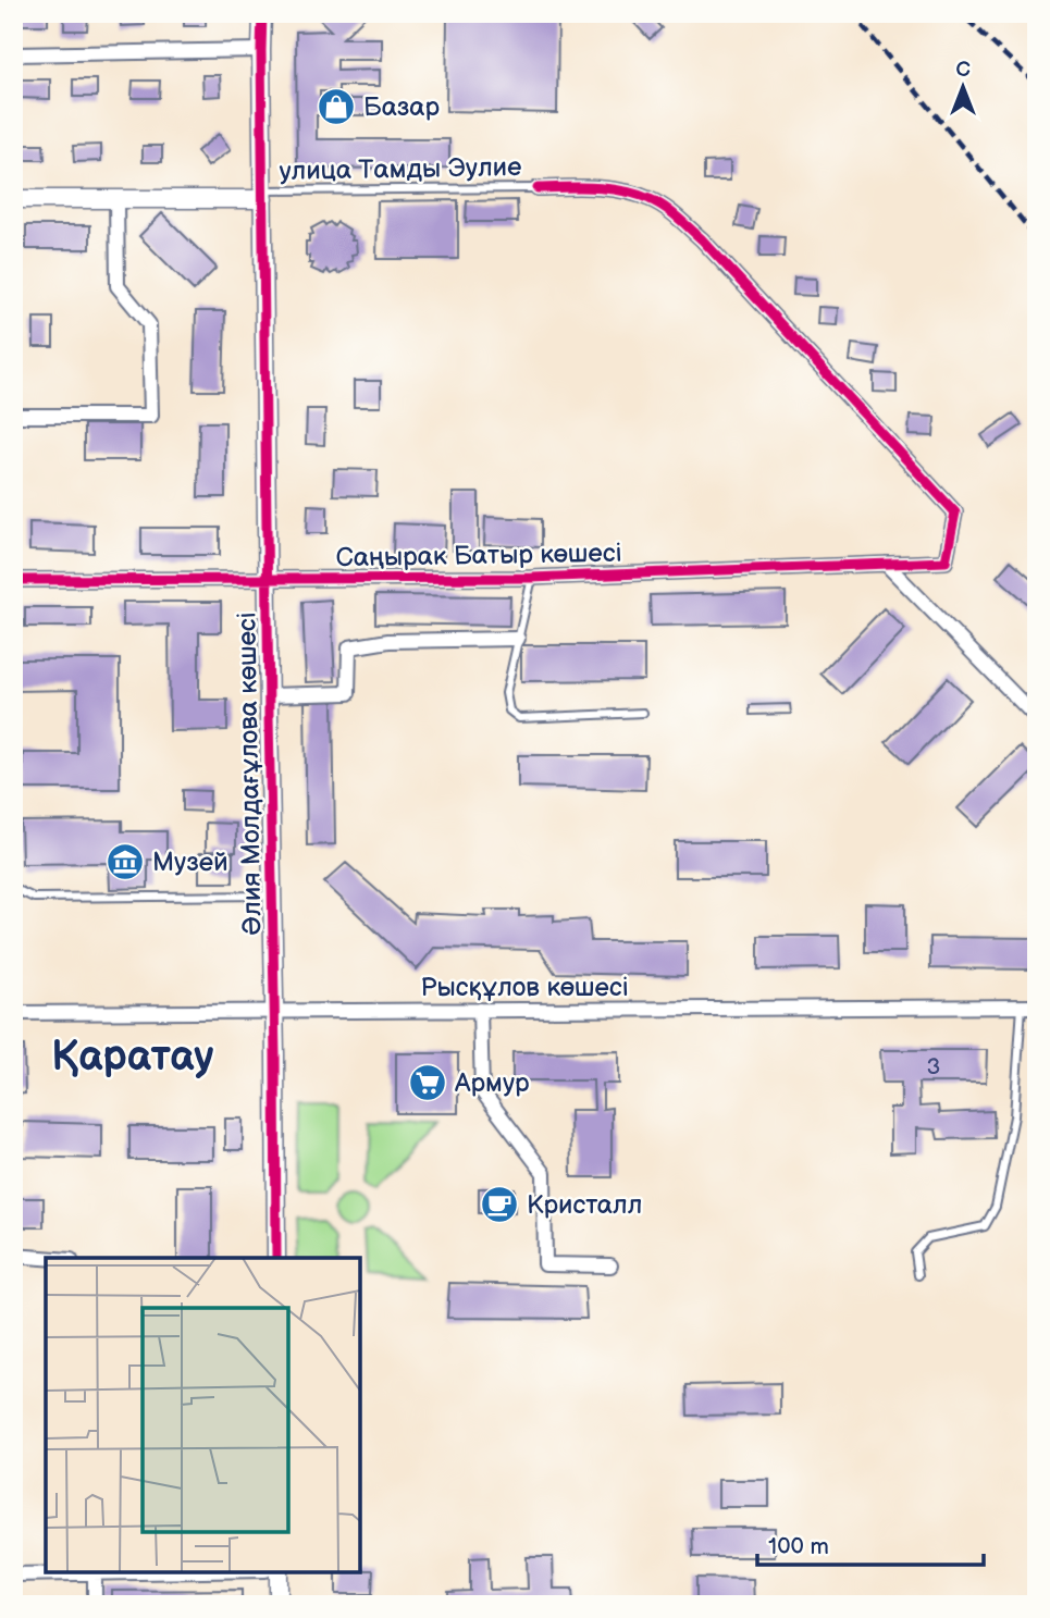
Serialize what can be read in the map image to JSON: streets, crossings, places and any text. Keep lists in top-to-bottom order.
{
  "streets": {
    "street": ["Саңырак Батыр көшесі", "Әлия Молдағұлова көшесі", "Рысқұлов көшесі"],
    "lane": ["улица Тамды Эулие"]
  },
  "crossings": [
    ["улица Тамды Эулие", "Саңырак Батыр көшесі"],
    ["улица Тамды Эулие", "Әлия Молдағұлова көшесі"],
    ["Саңырак Батыр көшесі", "Әлия Молдағұлова көшесі"],
    ["Әлия Молдағұлова көшесі", "Рысқұлов көшесі"]
  ],
  "districts": ["Қаратау"],
  "places": {
    "shop": ["Базар"],
    "museum": ["Музей"],
    "supermarket": ["Армур"],
    "cafe": ["Кристалл"]
  },
  "house_numbers": ["3"],
  "scale_bar": "100 m",
  "north": "top"
}
